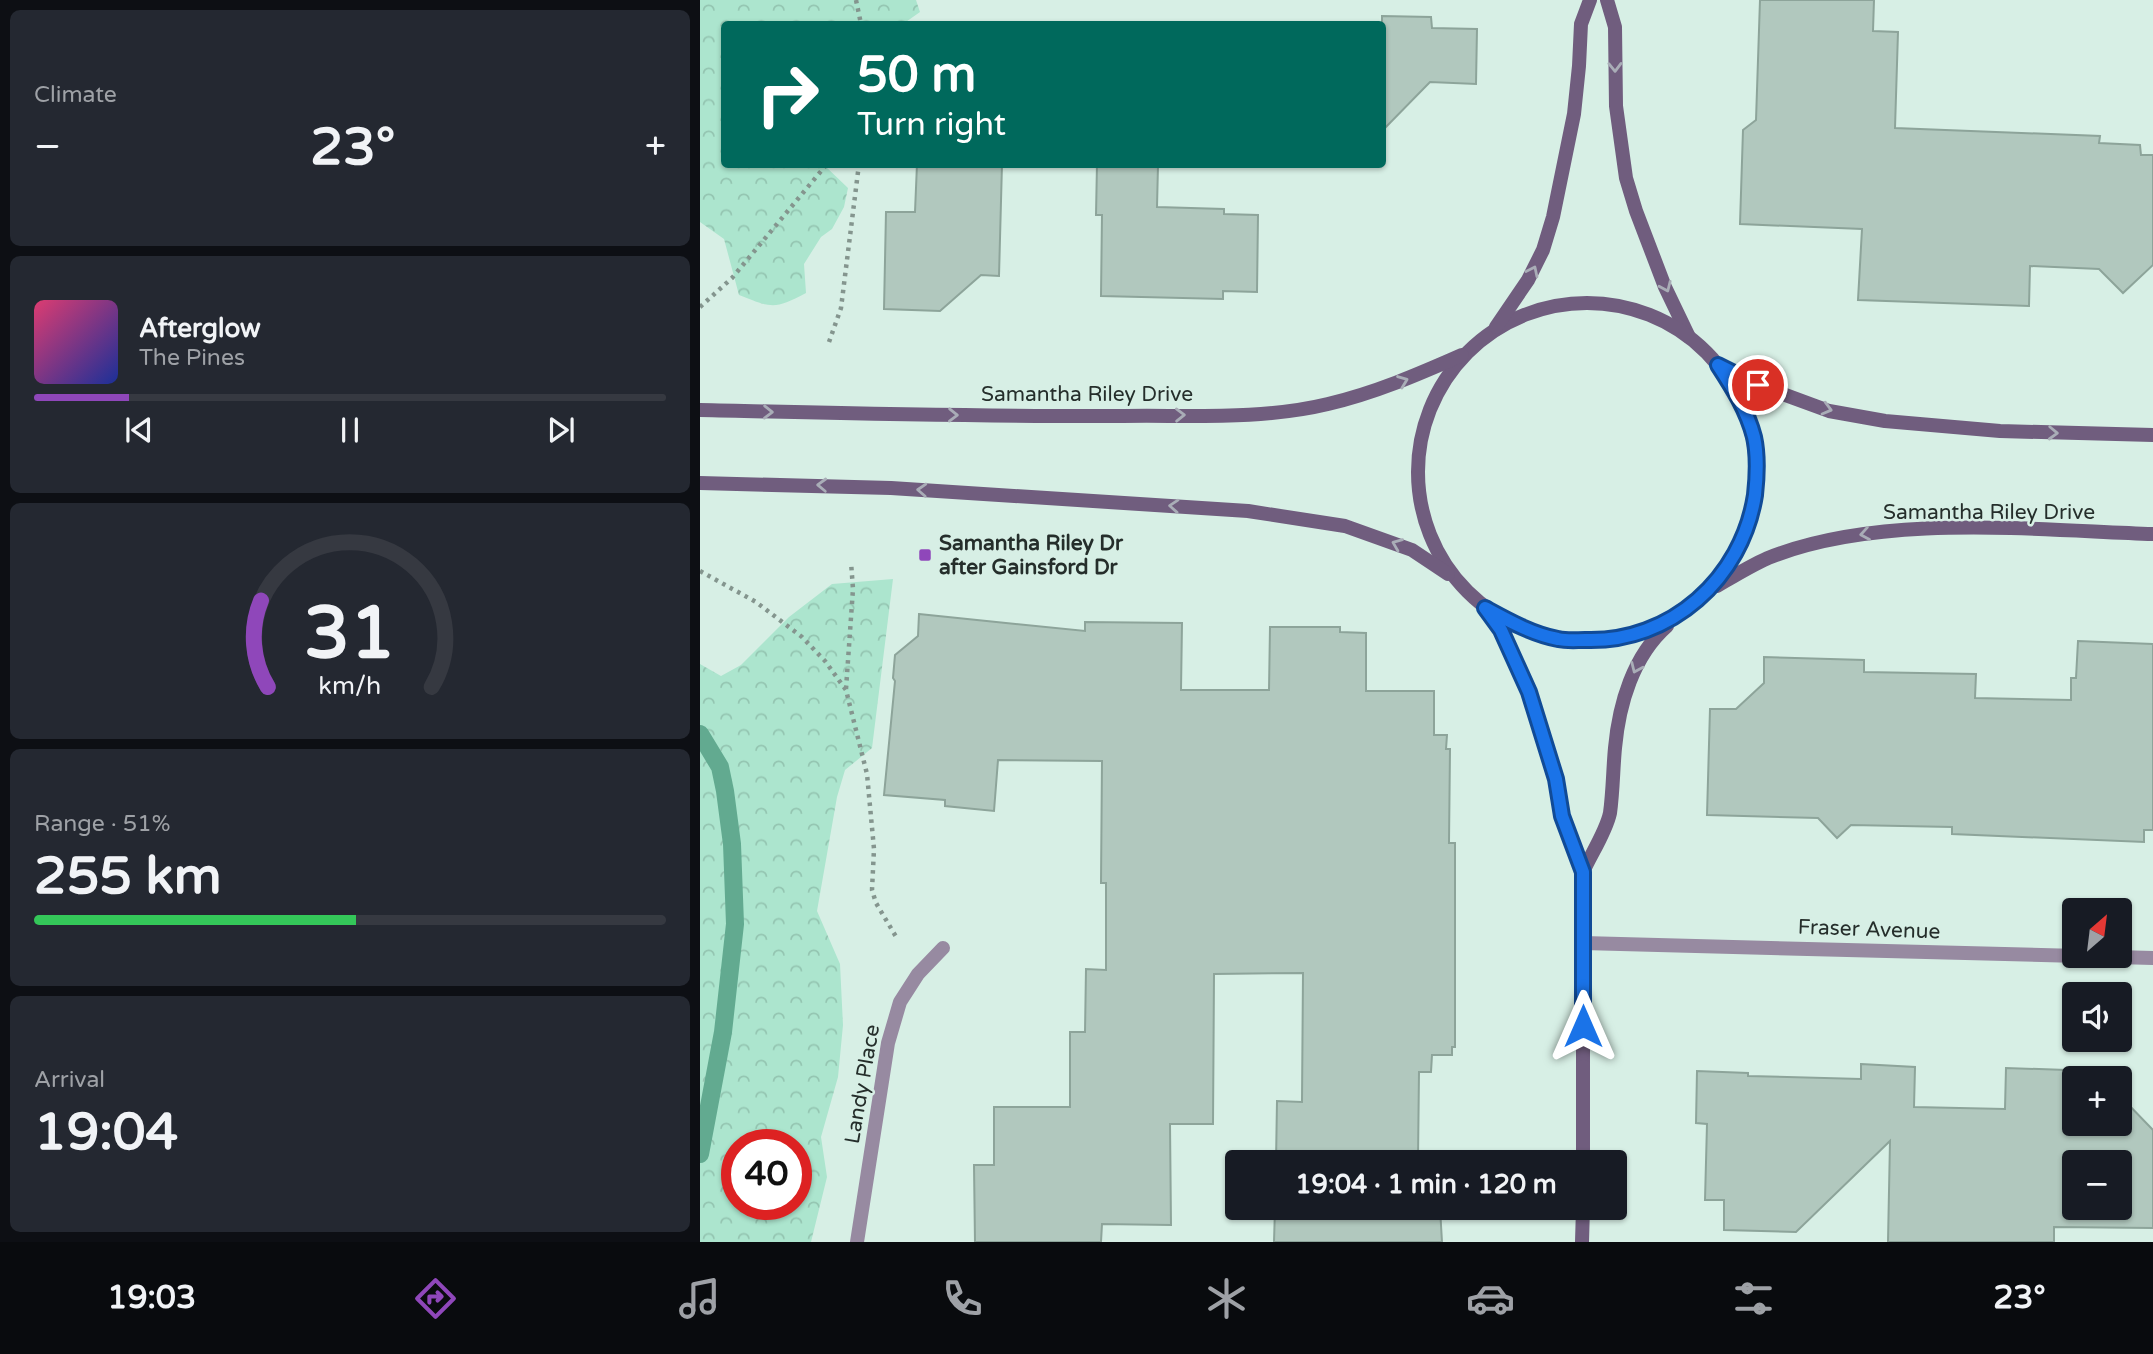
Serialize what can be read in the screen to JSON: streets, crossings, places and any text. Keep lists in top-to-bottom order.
{
  "streets": {
    "main road": ["Samantha Riley Drive"],
    "street": ["Fraser Avenue", "Landy Place"]
  },
  "places": {
    "transit": ["Samantha Riley Dr after Gainsford Dr"]
  },
  "north": "top right",
  "page": {
    "tile": [
      "Climate",
      ["Range · 51%", "255 km"],
      ["Arrival", "19:04"]
    ],
    "turn": ["50 m", "Turn right"],
    "heat": ["−", "23°", "+"],
    "song": ["Afterglow", "The Pines"],
    "map_buttons": ["+", "−"],
    "limit": "40",
    "trip": "19:04 · 1 min · 120 m",
    "tabs": ["19:03", "23°"],
    "gauge": ["31", "km/h"]
  }
}
